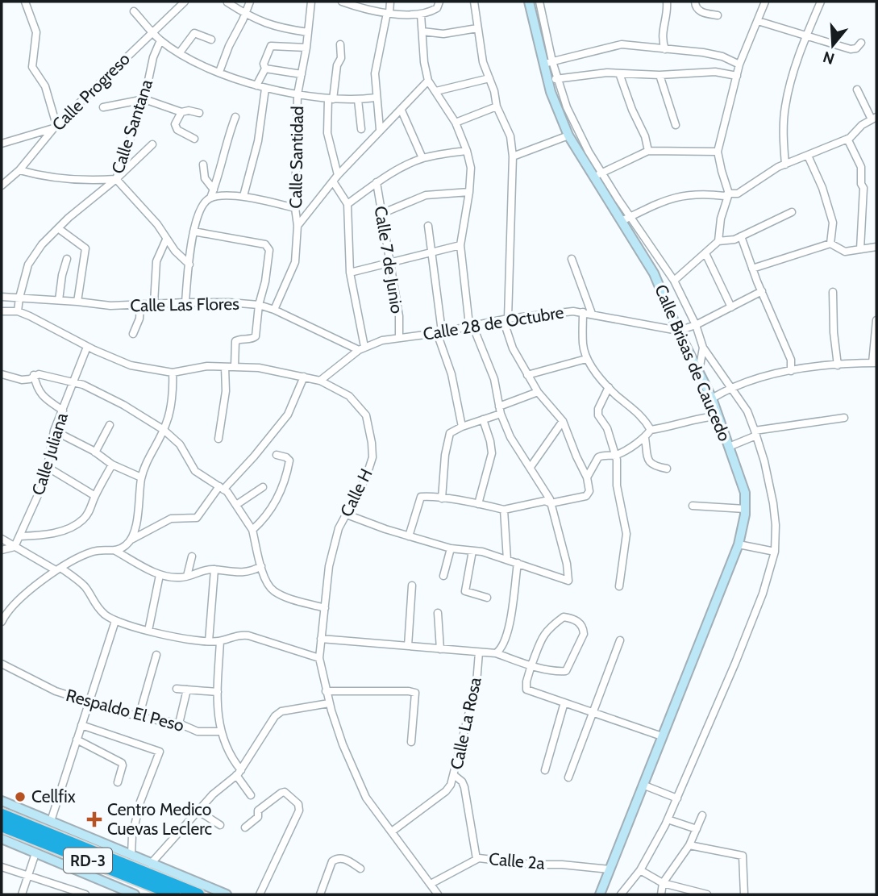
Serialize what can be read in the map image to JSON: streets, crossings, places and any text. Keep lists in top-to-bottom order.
{
  "streets": {
    "highway": ["RD-3"],
    "street": [
      "Calle Progreso",
      "Calle Santana",
      "Calle Santidad",
      "Calle 7 de Junio",
      "Calle Las Flores",
      "Calle 28 de Octubre",
      "Calle Brisas de Caucedo",
      "Calle Juliana",
      "Calle H",
      "Respaldo El Peso",
      "Calle La Rosa",
      "Calle 2a"
    ]
  },
  "crossings": [
    ["Calle Santana", "Calle Las Flores"],
    ["Calle Santana", "Calle H"],
    ["Calle Santidad", "Calle Las Flores"],
    ["Calle 7 de Junio", "Calle 28 de Octubre"],
    ["Calle Las Flores", "Calle 28 de Octubre"],
    ["Calle 28 de Octubre", "Calle Brisas de Caucedo"],
    ["Calle 28 de Octubre", "Calle H"],
    ["Calle Brisas de Caucedo", "Calle 2a"],
    ["Calle Juliana", "Calle H"],
    ["Calle H", "Calle La Rosa"],
    ["Calle H", "Calle 2a"]
  ],
  "places": {
    "other": ["Cellfix"],
    "health": ["Centro Medico Cuevas Leclerc"]
  },
  "north": "bottom"
}
